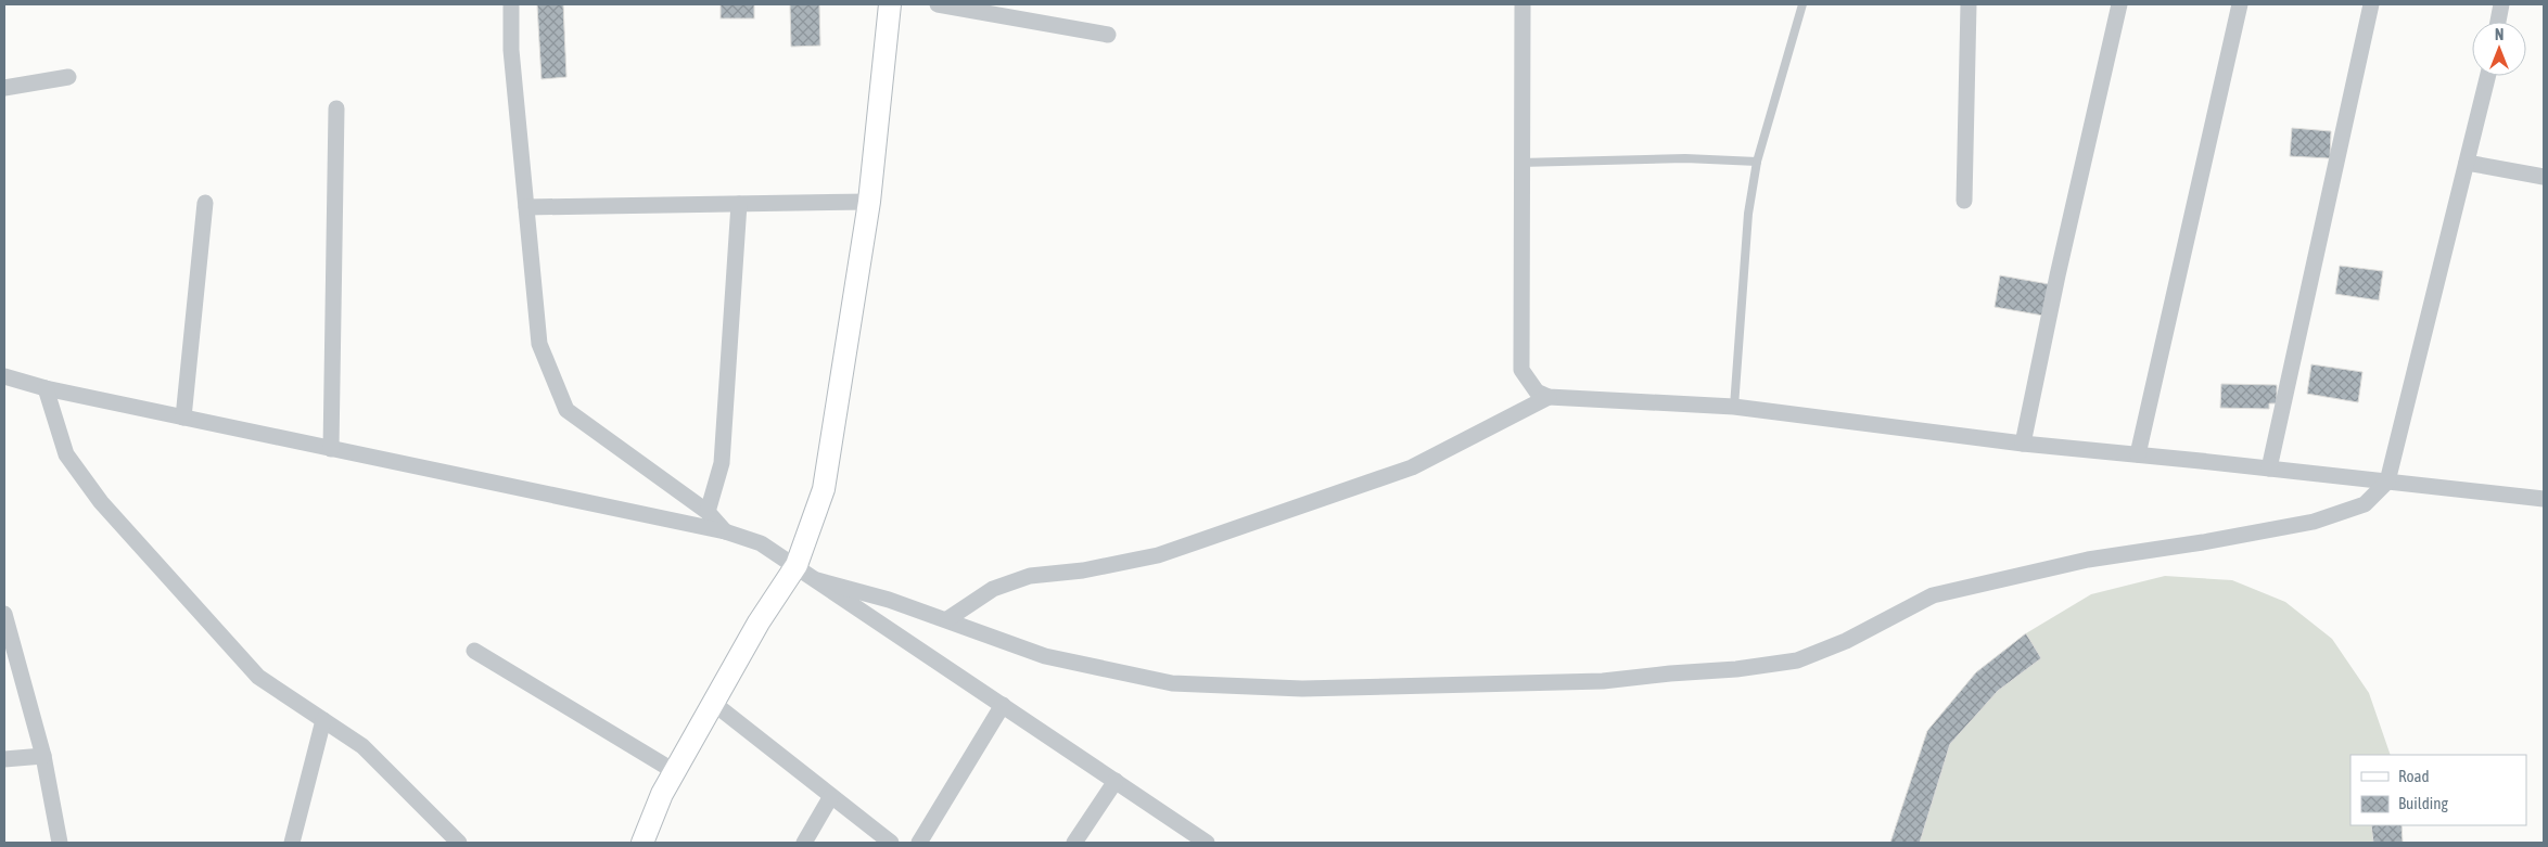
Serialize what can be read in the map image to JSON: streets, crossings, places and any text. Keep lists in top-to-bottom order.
{
  "legend": ["Road", "Building"],
  "north": "top"
}
